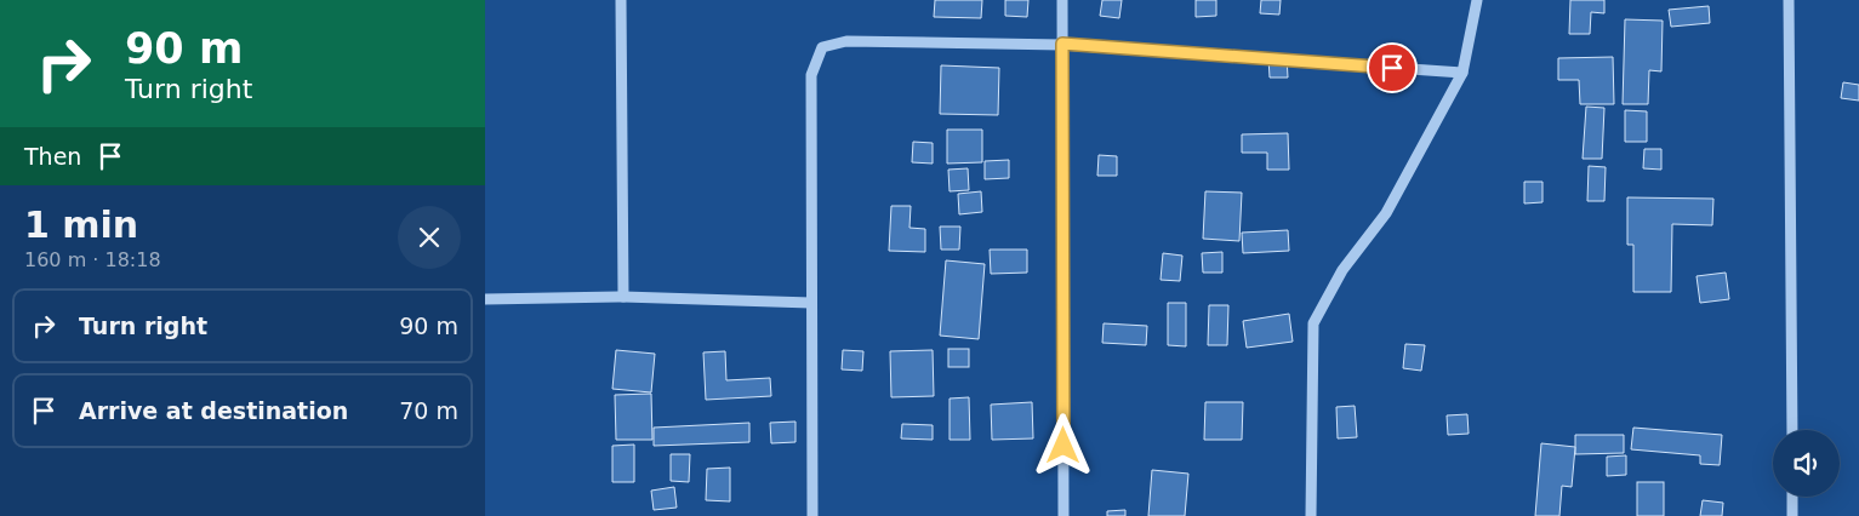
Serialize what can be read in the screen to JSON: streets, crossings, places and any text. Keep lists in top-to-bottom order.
{
  "page": {
    "turn": ["90 m", "Turn right"],
    "then": "Then",
    "heading": ["1 min", "160 m · 18:18"],
    "list": [
      {
        "name": "Turn right",
        "value": "90 m"
      },
      {
        "name": "Arrive at destination",
        "value": "70 m"
      }
    ]
  }
}
